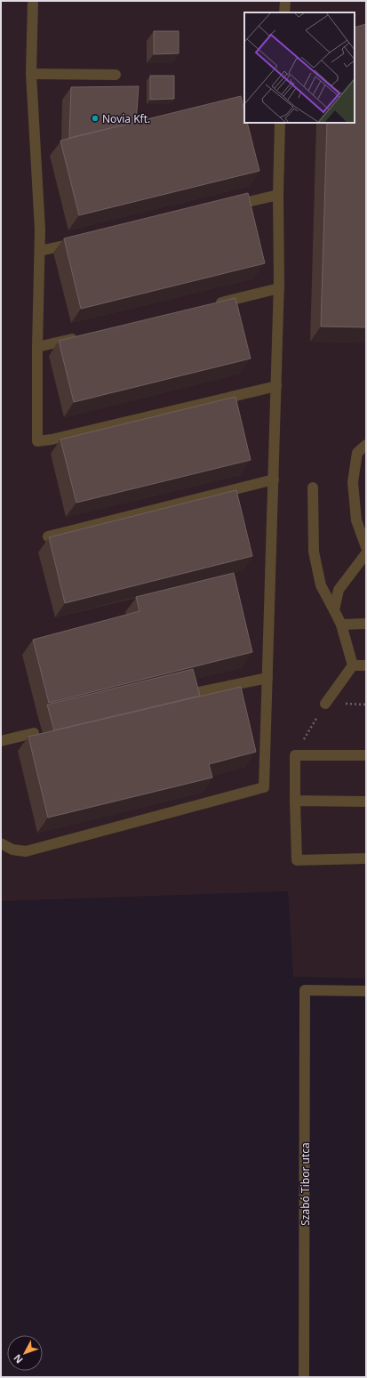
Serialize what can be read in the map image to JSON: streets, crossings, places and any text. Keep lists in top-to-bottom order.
{
  "streets": {
    "street": ["Szabó Tibor utca"]
  },
  "places": ["Novia Kft."],
  "north": "bottom left"
}
